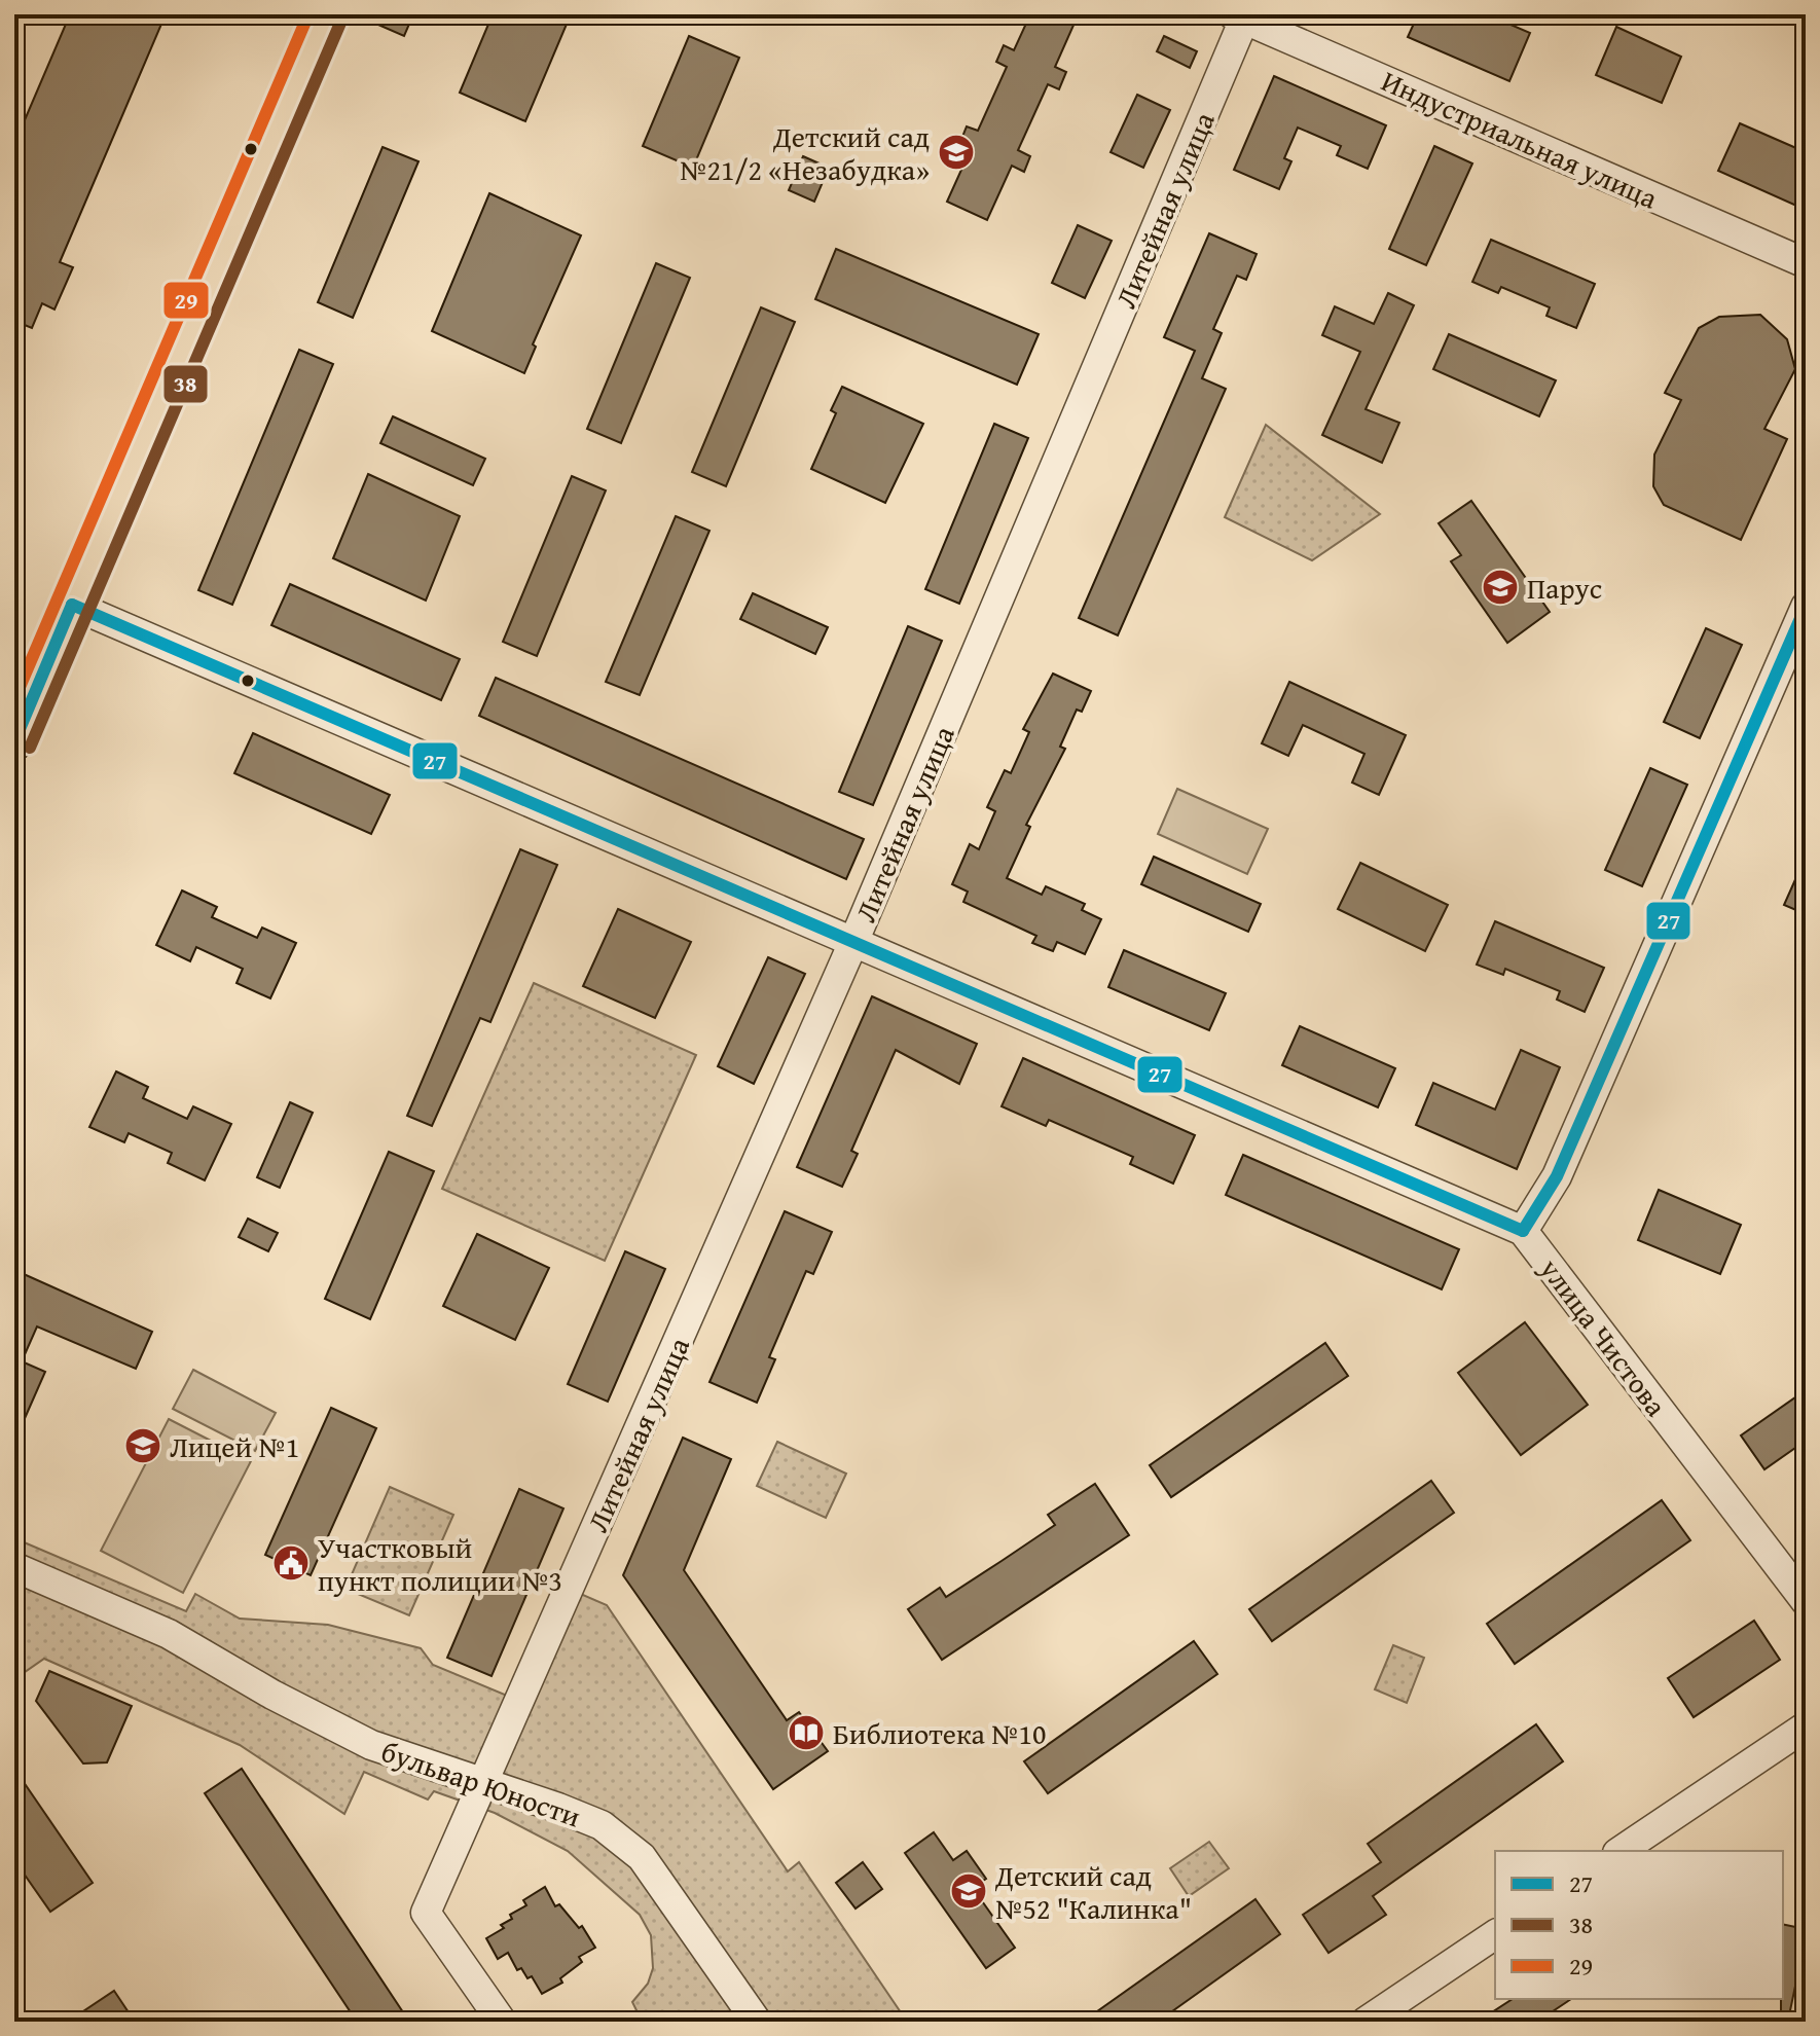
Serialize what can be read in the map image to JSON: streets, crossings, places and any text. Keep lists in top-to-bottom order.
{
  "streets": {
    "street": [
      "Индустриальная улица",
      "Литейная улица",
      "улица Чистова",
      "бульвар Юности"
    ]
  },
  "crossings": [
    ["Индустриальная улица", "Литейная улица"],
    ["Литейная улица", "улица Чистова"],
    ["Литейная улица", "бульвар Юности"]
  ],
  "places": {
    "school or university": [
      "Детский сад №21/2 «Незабудка»",
      "Парус",
      "Лицей №1",
      "Детский сад №52 \"Калинка\""
    ],
    "public building": ["Участковый пункт полиции №3"],
    "library": ["Библиотека №10"]
  },
  "lines": ["transit line 29", "transit line 38", "transit line 27"],
  "legend": ["27", "38", "29"]
}
